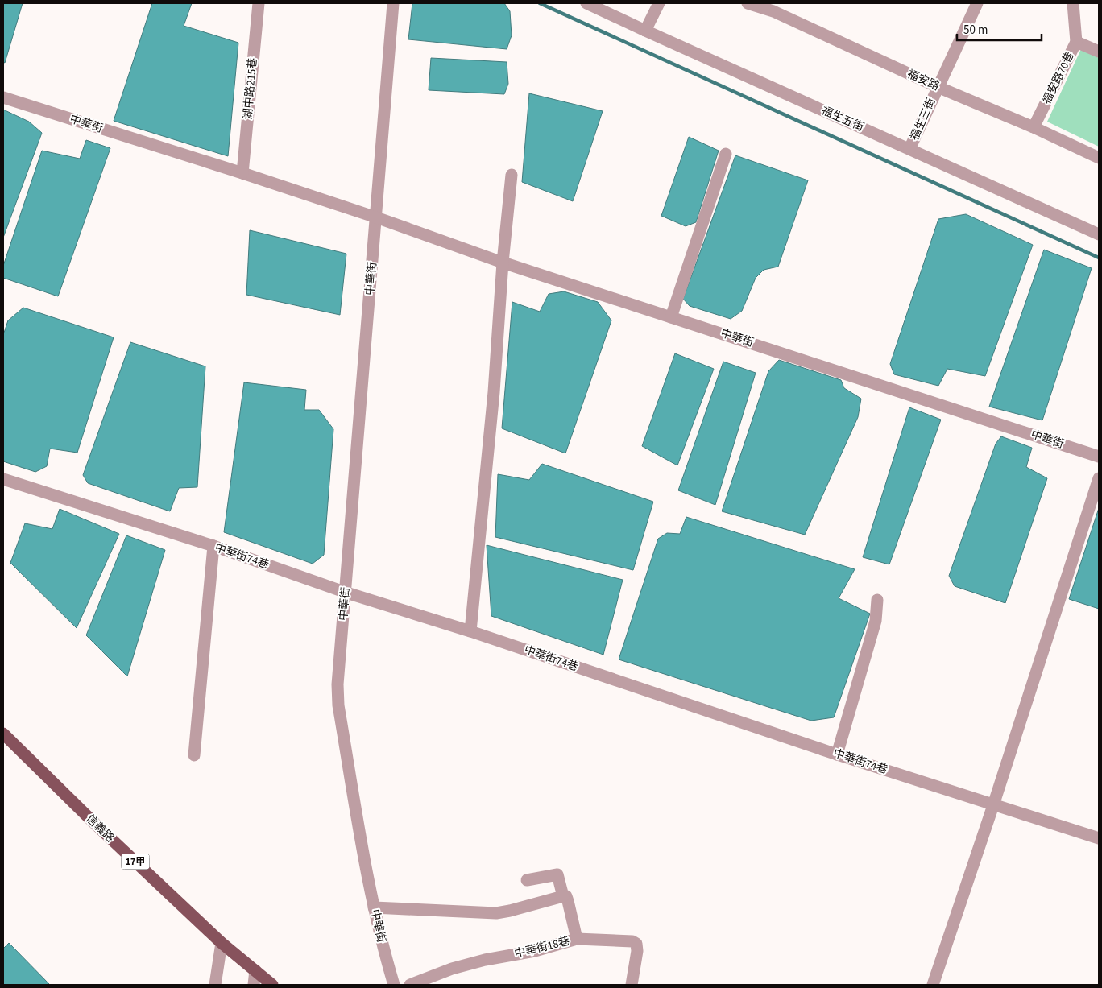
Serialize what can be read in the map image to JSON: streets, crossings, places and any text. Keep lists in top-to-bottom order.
{
  "streets": {
    "main road": ["信義路", "17甲"],
    "street": [
      "福安路70巷",
      "福安路",
      "湖中路215巷",
      "福生五街",
      "福生三街",
      "中華街",
      "中華街74巷",
      "中華街18巷"
    ]
  },
  "crossings": [
    ["福安路70巷", "福安路"],
    ["福安路", "福生三街"],
    ["湖中路215巷", "中華街"],
    ["福生五街", "福生三街"],
    ["中華街", "中華街74巷"]
  ],
  "scale_bar": "50 m"
}
